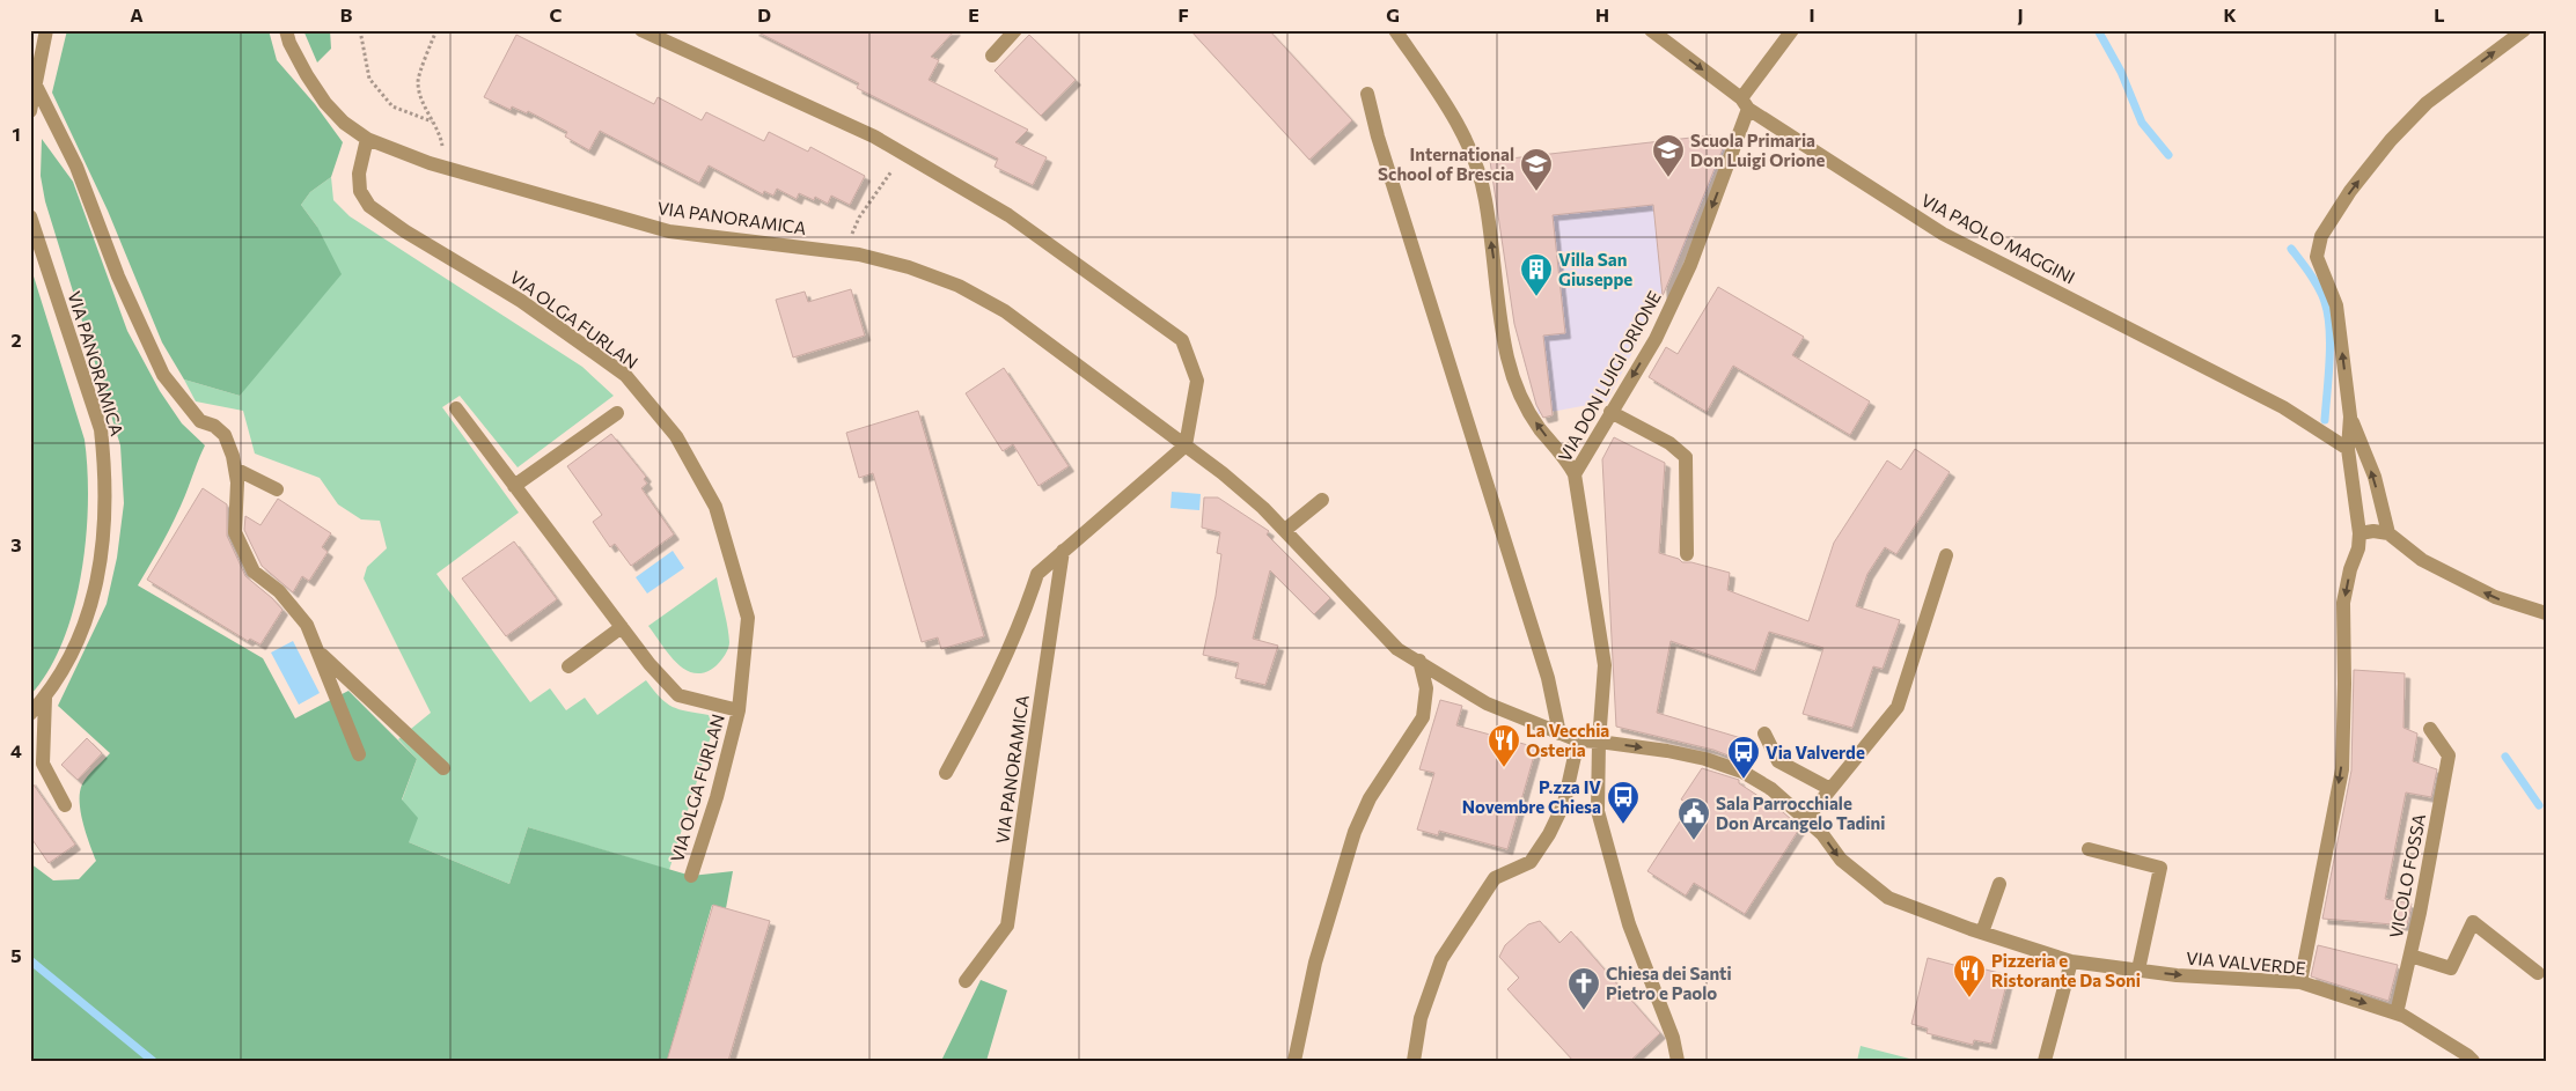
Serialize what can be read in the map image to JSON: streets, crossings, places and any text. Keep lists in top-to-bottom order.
{
  "streets": {
    "street": [
      "VIA PANORAMICA",
      "VIA PAOLO MAGGINI",
      "VIA OLGA FURLAN",
      "VIA DON LUIGI ORIONE",
      "VICOLO FOSSA",
      "VIA VALVERDE"
    ]
  },
  "crossings": [
    ["VIA PANORAMICA", "VIA OLGA FURLAN"],
    ["VIA PANORAMICA", "VIA VALVERDE"],
    ["VIA PAOLO MAGGINI", "VIA DON LUIGI ORIONE"],
    ["VIA DON LUIGI ORIONE", "VIA VALVERDE"],
    ["VICOLO FOSSA", "VIA VALVERDE"]
  ],
  "one_way": ["VIA VALVERDE"],
  "places": {
    "school or university": ["Scuola Primaria Don Luigi Orione", "International School of Brescia"],
    "building": ["Villa San Giuseppe"],
    "restaurant": ["La Vecchia Osteria", "Pizzeria e Ristorante Da Soni"],
    "bus stop": ["Via Valverde", "P.zza IV Novembre Chiesa"],
    "public building": ["Sala Parrocchiale Don Arcangelo Tadini"],
    "church": ["Chiesa dei Santi Pietro e Paolo"]
  },
  "grid": {
    "columns": [
      "A",
      "B",
      "C",
      "D",
      "E",
      "F",
      "G",
      "H",
      "I",
      "J",
      "K",
      "L"
    ],
    "rows": [
      "1",
      "2",
      "3",
      "4",
      "5"
    ]
  }
}
